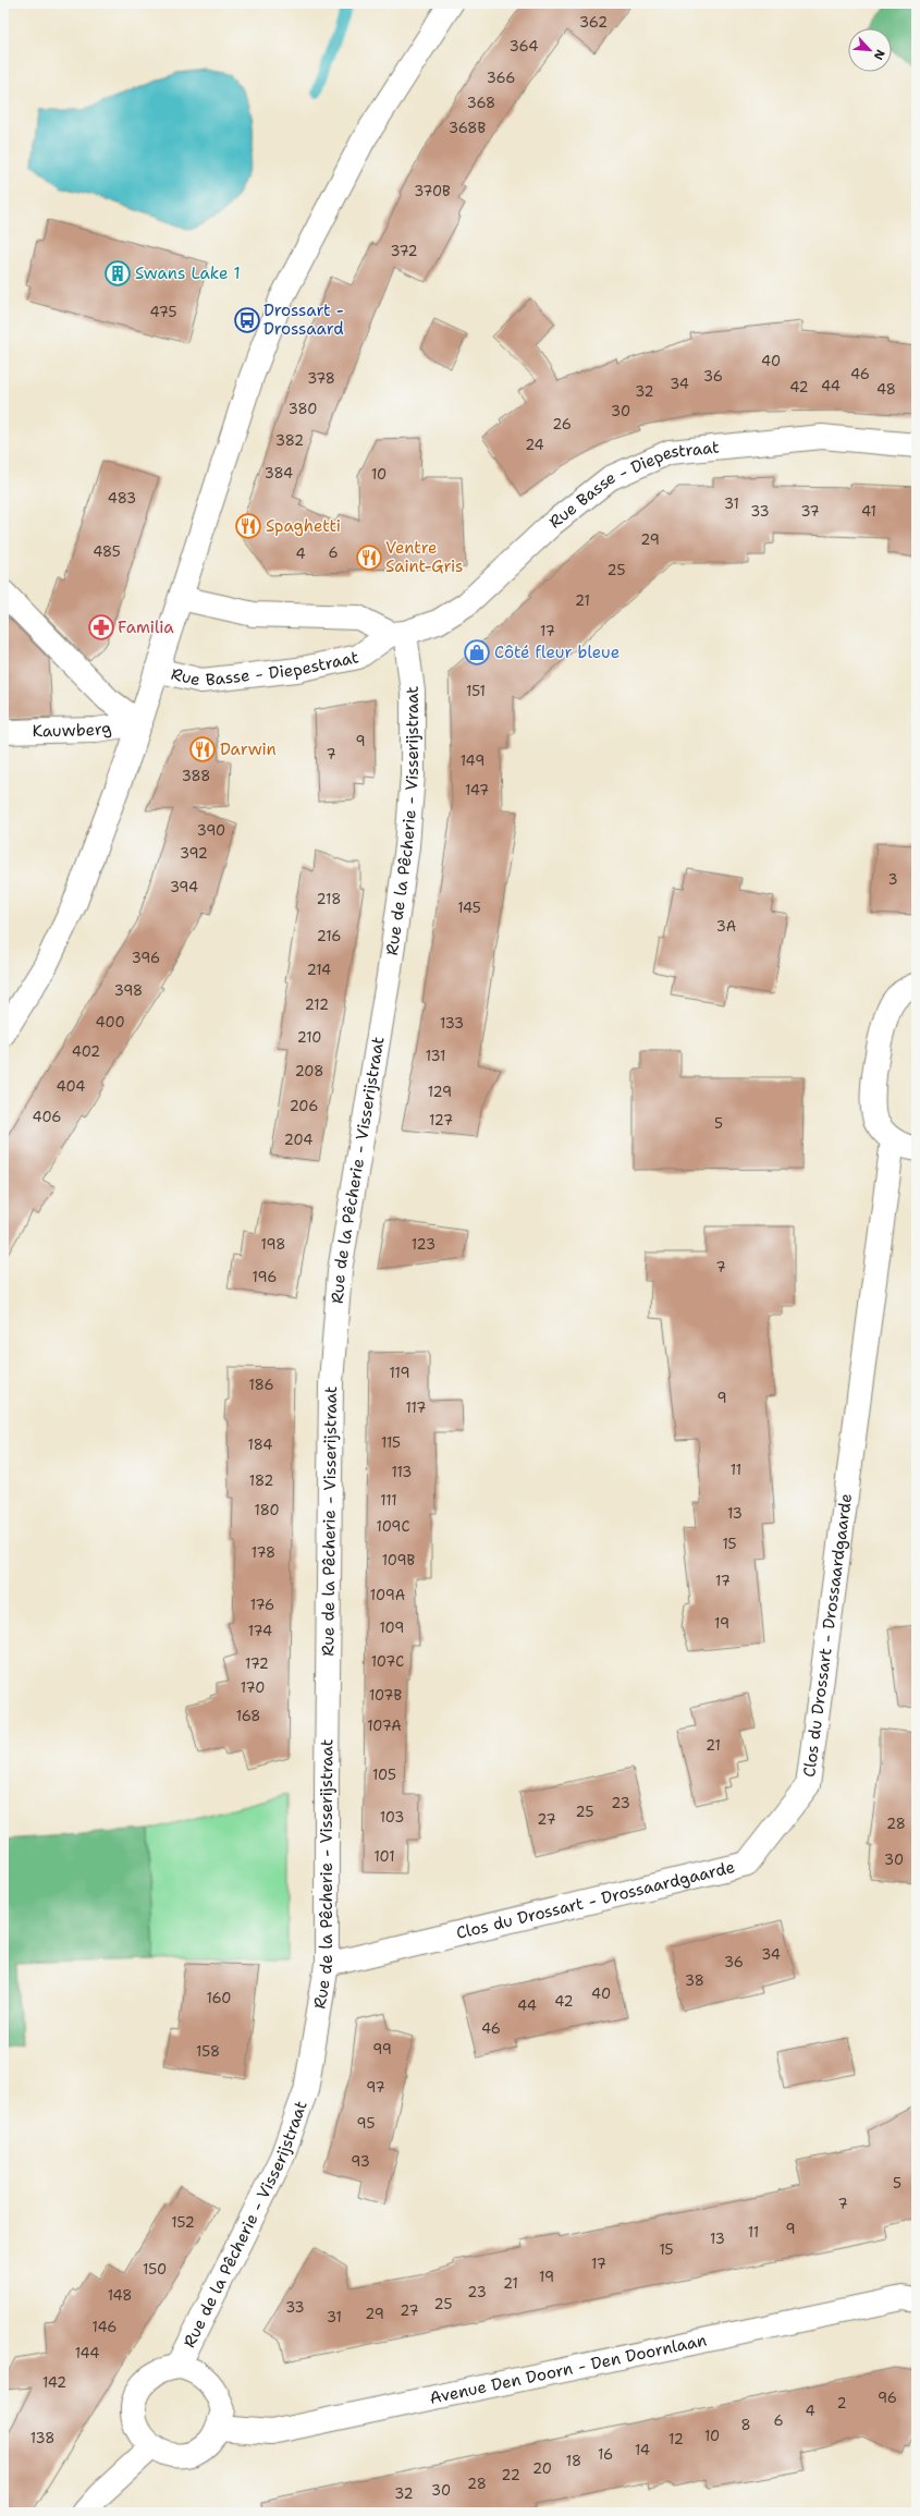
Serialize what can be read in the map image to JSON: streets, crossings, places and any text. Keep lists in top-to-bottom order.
{
  "streets": {
    "street": [
      "Rue Basse - Diepestraat",
      "Kauwberg",
      "Rue de la Pêcherie - Visserijstraat",
      "Clos du Drossart - Drossaardgaarde",
      "Avenue Den Doorn - Den Doornlaan"
    ]
  },
  "crossings": [
    ["Rue Basse - Diepestraat", "Rue de la Pêcherie - Visserijstraat"],
    ["Rue de la Pêcherie - Visserijstraat", "Clos du Drossart - Drossaardgaarde"],
    ["Rue de la Pêcherie - Visserijstraat", "Avenue Den Doorn - Den Doornlaan"]
  ],
  "places": {
    "building": ["Swans Lake 1"],
    "bus stop": ["Drossart - Drossaard"],
    "restaurant": ["Spaghetti", "Ventre Saint-Gris", "Darwin"],
    "pharmacy": ["Familia"],
    "shop": ["Côté fleur bleue"]
  },
  "house_numbers": [
    "362",
    "364",
    "366",
    "368",
    "368B",
    "370B",
    "372",
    "475",
    "40",
    "46",
    "36",
    "378",
    "34",
    "44",
    "42",
    "48",
    "32",
    "380",
    "30",
    "26",
    "382",
    "24",
    "384",
    "10",
    "483",
    "31",
    "33",
    "37",
    "41",
    "29",
    "485",
    "6",
    "4",
    "25",
    "21",
    "17",
    "151",
    "9",
    "7",
    "149",
    "388",
    "147",
    "390",
    "392",
    "3",
    "394",
    "218",
    "145",
    "3A",
    "216",
    "396",
    "214",
    "398",
    "212",
    "400",
    "133",
    "210",
    "402",
    "131",
    "208",
    "404",
    "129",
    "206",
    "406",
    "127",
    "5",
    "204",
    "198",
    "123",
    "7",
    "196",
    "119",
    "186",
    "9",
    "117",
    "115",
    "184",
    "11",
    "113",
    "182",
    "111",
    "180",
    "13",
    "109C",
    "15",
    "178",
    "109B",
    "17",
    "109A",
    "176",
    "19",
    "109",
    "174",
    "107C",
    "172",
    "170",
    "107B",
    "168",
    "107A",
    "21",
    "105",
    "23",
    "25",
    "103",
    "27",
    "28",
    "101",
    "30",
    "34",
    "36",
    "38",
    "40",
    "160",
    "42",
    "44",
    "46",
    "99",
    "158",
    "97",
    "95",
    "93",
    "5",
    "7",
    "152",
    "9",
    "11",
    "13",
    "15",
    "17",
    "150",
    "19",
    "21",
    "23",
    "148",
    "25",
    "33",
    "27",
    "29",
    "31",
    "146",
    "144",
    "142",
    "96",
    "2",
    "4",
    "6",
    "8",
    "10",
    "138",
    "12",
    "14",
    "16",
    "18",
    "20",
    "22",
    "28",
    "30",
    "32"
  ],
  "north": "bottom right"
}
